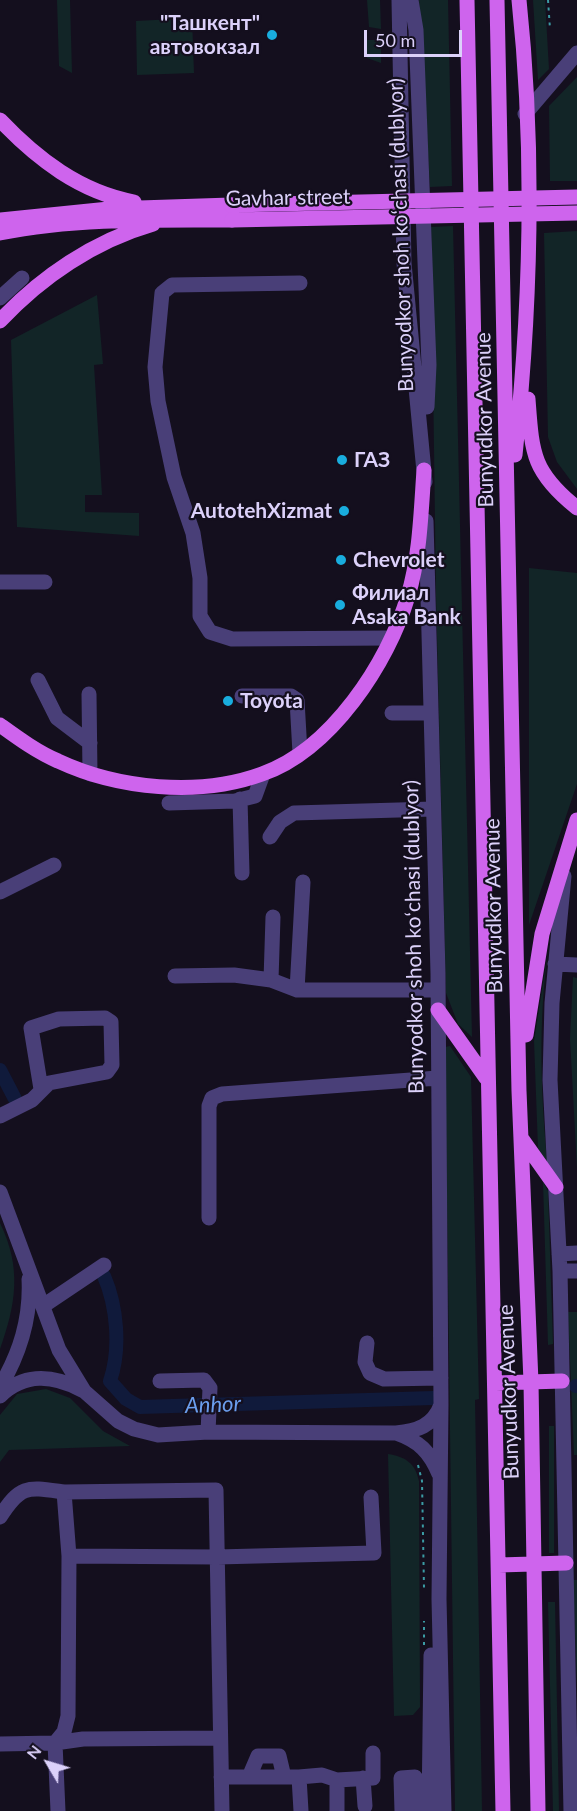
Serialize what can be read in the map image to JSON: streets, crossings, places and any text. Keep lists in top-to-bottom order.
{
  "streets": {
    "main road": ["Gavhar street", "Bunyudkor Avenue"],
    "street": ["Bunyodkor shoh koʻchasi (dublyor)"]
  },
  "water": ["Anhor"],
  "places": [
    "\"Ташкент\" автовокзал",
    "ГАЗ",
    "AutotehXizmat",
    "Chevrolet",
    "Филиал Asaka Bank",
    "Toyota"
  ],
  "scale_bar": "50 m",
  "north": "top left"
}
